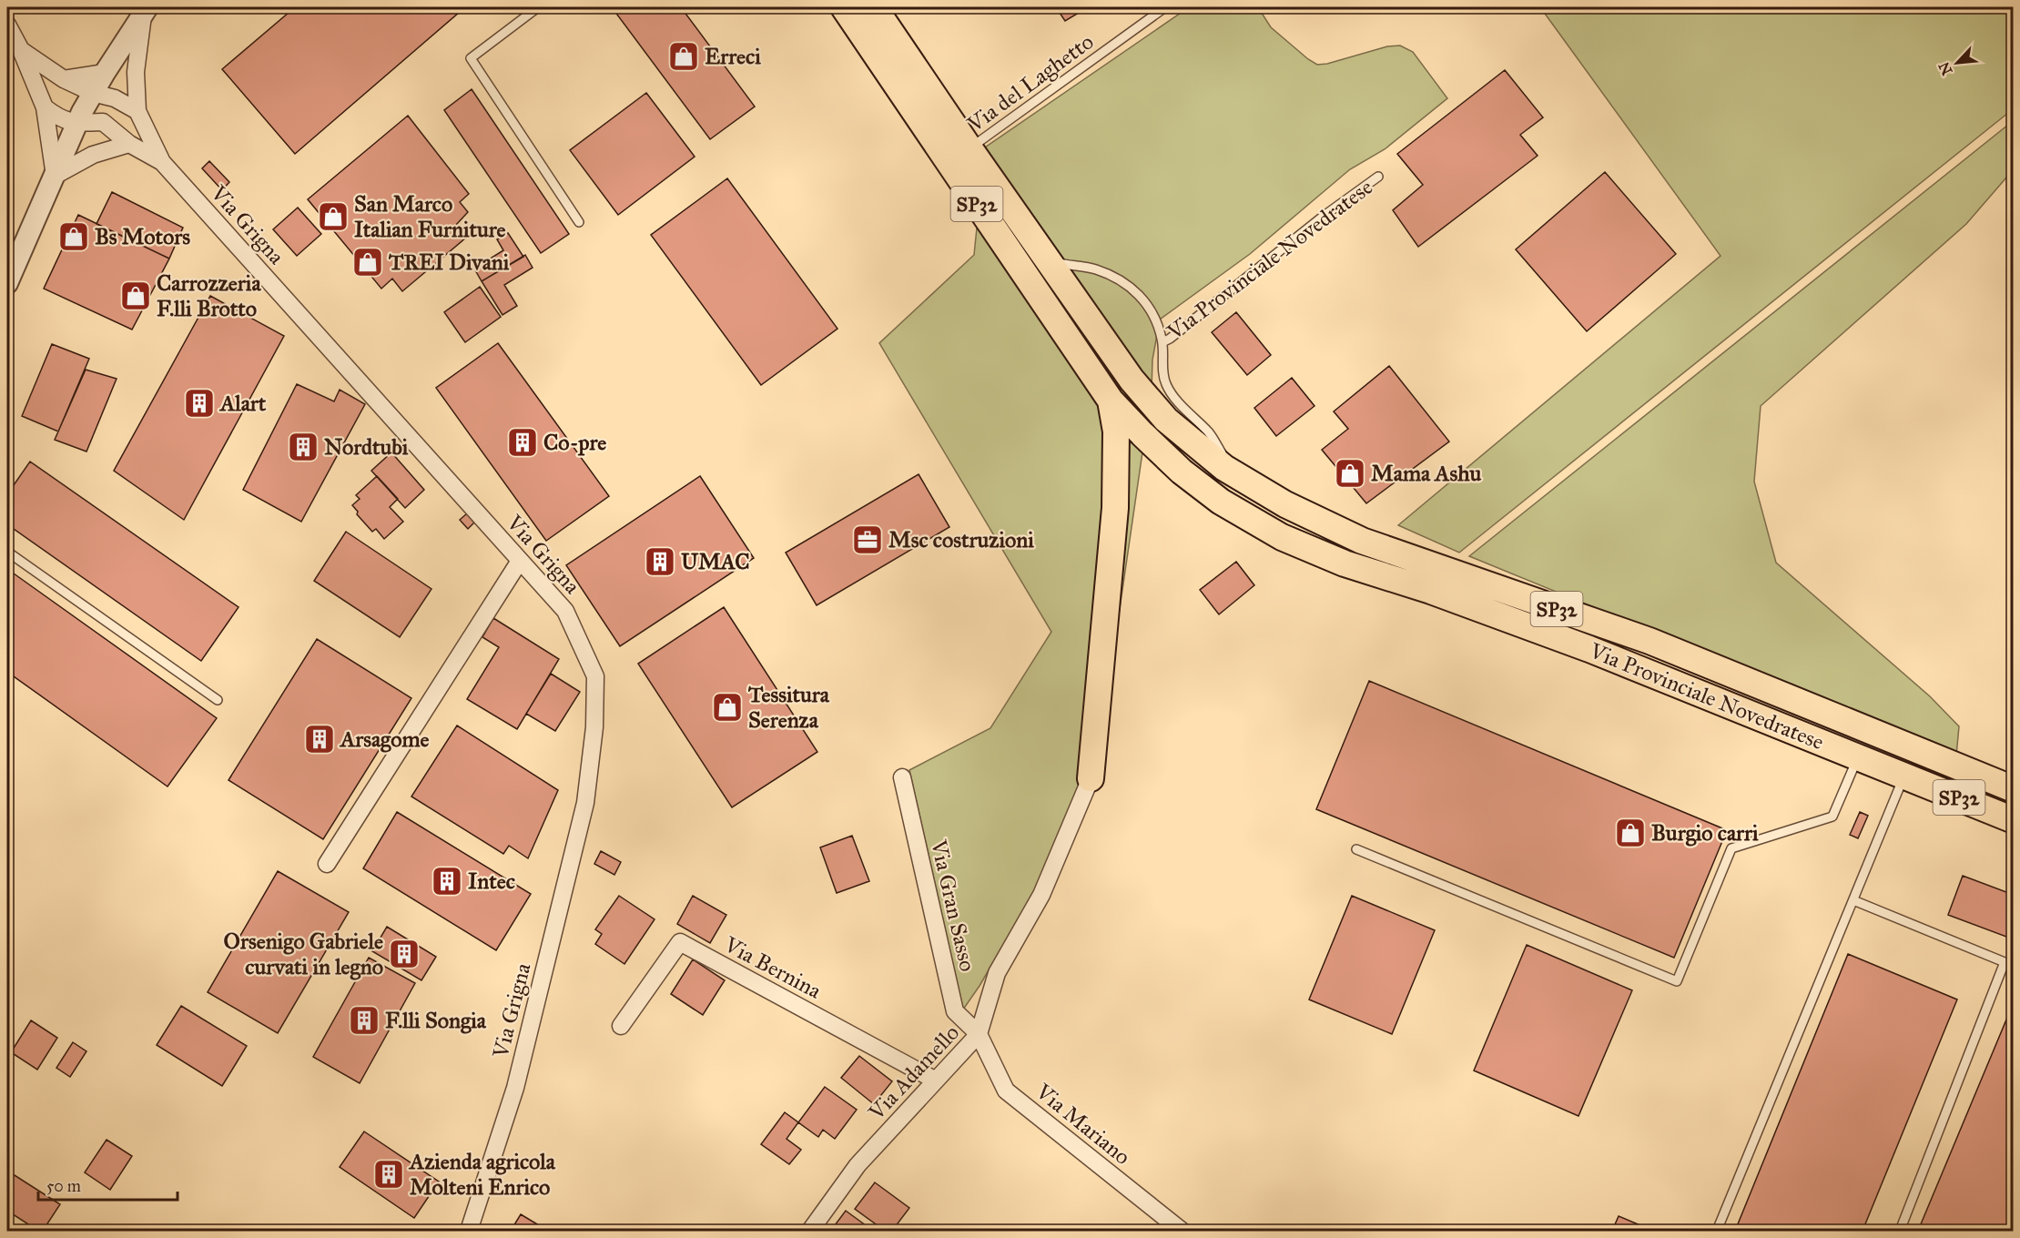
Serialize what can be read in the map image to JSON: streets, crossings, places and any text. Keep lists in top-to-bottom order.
{
  "streets": {
    "main road": ["SP32", "Via Provinciale Novedratese"],
    "street": [
      "Via Grigna",
      "Via Gran Sasso",
      "Via Bernina",
      "Via Adamello",
      "Via Mariano"
    ],
    "lane": ["Via del Laghetto"]
  },
  "crossings": [
    ["Via del Laghetto", "Via Provinciale Novedratese"],
    ["Via Gran Sasso", "Via Adamello"],
    ["Via Gran Sasso", "Via Mariano"],
    ["Via Bernina", "Via Adamello"],
    ["Via Adamello", "Via Mariano"]
  ],
  "places": {
    "shop": [
      "Erreci",
      "San Marco Italian Furniture",
      "Bs Motors",
      "TREI Divani",
      "Carrozzeria F.lli Brotto",
      "Mama Ashu",
      "Tessitura Serenza",
      "Burgio carri"
    ],
    "building": [
      "Alart",
      "Co-pre",
      "Nordtubi",
      "UMAC",
      "Arsagome",
      "Intec",
      "Orsenigo Gabriele curvati in legno",
      "F.lli Songia",
      "Azienda agricola Molteni Enrico"
    ],
    "office": ["Msc costruzioni"]
  },
  "scale_bar": "50 m",
  "north": "bottom left"
}
